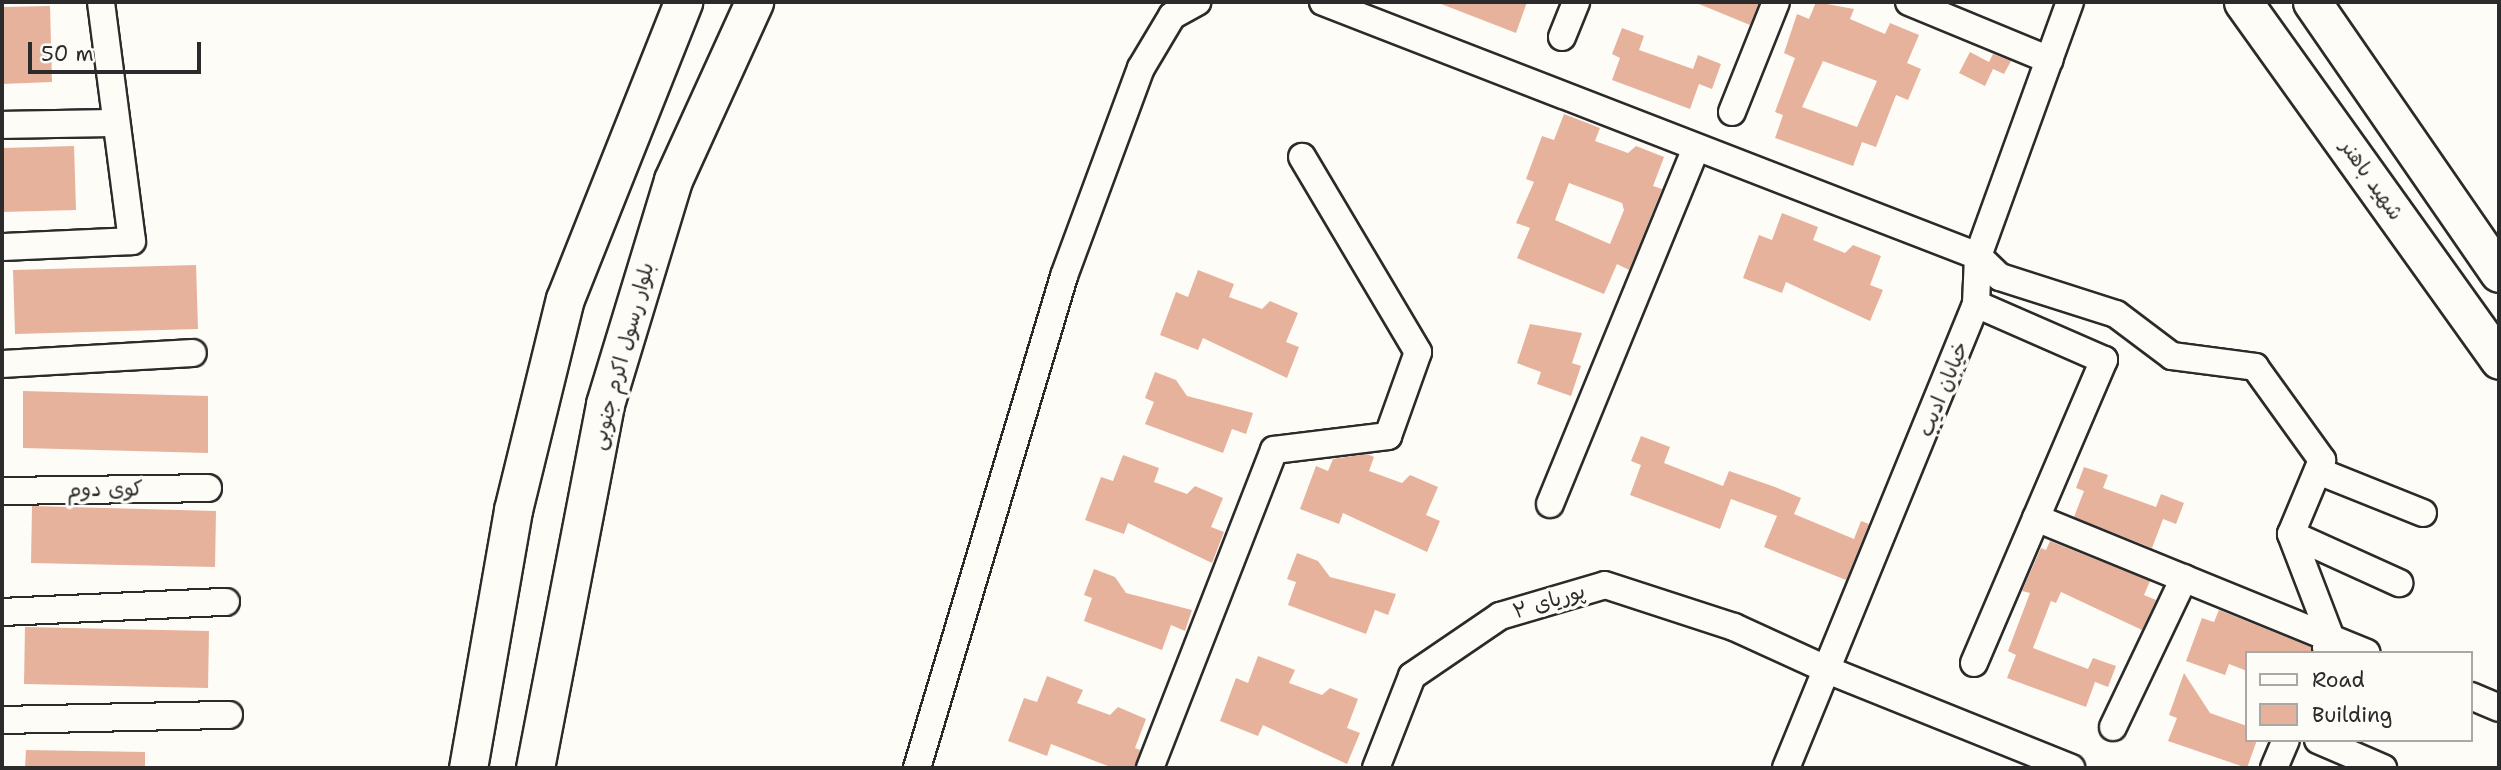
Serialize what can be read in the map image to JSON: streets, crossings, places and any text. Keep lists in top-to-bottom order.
{
  "streets": {
    "main road": ["شهید باهنر", "بلوار رسول اکرم جنوبی"],
    "street": ["خیابان ادیب", "کوی دوم", "پوریای ۲"]
  },
  "crossings": [
    ["خیابان ادیب", "پوریای ۲"]
  ],
  "legend": ["Road", "Building"],
  "scale_bar": "50 m"
}
